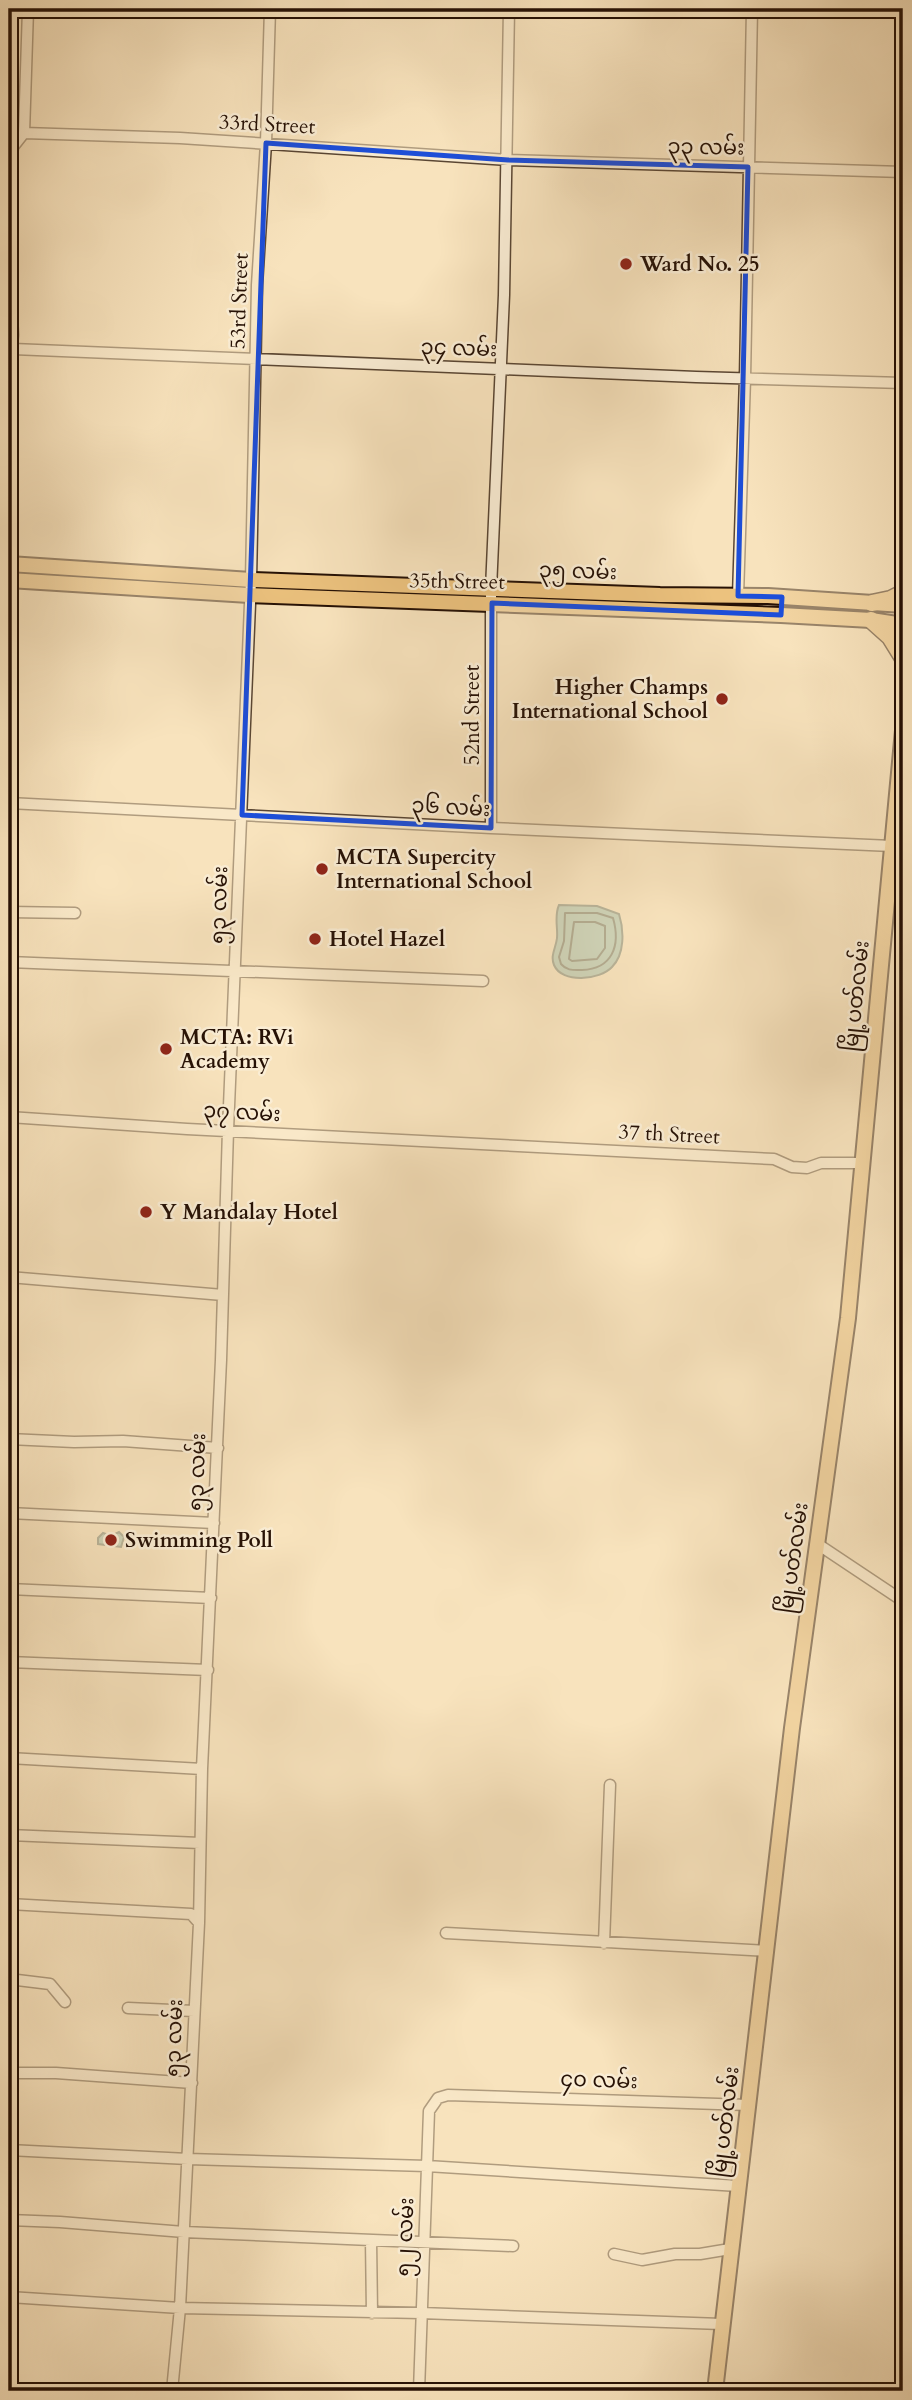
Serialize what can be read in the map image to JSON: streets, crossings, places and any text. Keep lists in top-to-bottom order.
{
  "streets": {
    "main road": ["၃၅ လမ်း", "35th Street", "မြို့ပတ်လမ်း"],
    "street": [
      "33rd Street",
      "၃၃ လမ်း",
      "53rd Street",
      "၃၄ လမ်း",
      "52nd Street",
      "၃၆ လမ်း",
      "၅၃ လမ်း",
      "၃၇ လမ်း",
      "37 th Street",
      "၄၀ လမ်း",
      "၅၂ လမ်း"
    ]
  },
  "crossings": [
    ["33rd Street", "၃၃ လမ်း"],
    ["33rd Street", "53rd Street"],
    ["33rd Street", "52nd Street"],
    ["၃၃ လမ်း", "52nd Street"],
    ["53rd Street", "၃၄ လမ်း"],
    ["53rd Street", "၃၅ လမ်း"],
    ["53rd Street", "35th Street"],
    ["53rd Street", "၅၃ လမ်း"],
    ["၃၄ လမ်း", "52nd Street"],
    ["၃၅ လမ်း", "35th Street"],
    ["၃၅ လမ်း", "52nd Street"],
    ["35th Street", "52nd Street"],
    ["35th Street", "၅၃ လမ်း"],
    ["52nd Street", "၃၆ လမ်း"],
    ["၃၆ လမ်း", "၅၃ လမ်း"],
    ["၃၆ လမ်း", "မြို့ပတ်လမ်း"],
    ["၅၃ လမ်း", "၃၇ လမ်း"],
    ["မြို့ပတ်လမ်း", "37 th Street"],
    ["မြို့ပတ်လမ်း", "၄၀ လမ်း"],
    ["၃၇ လမ်း", "37 th Street"],
    ["၄၀ လမ်း", "၅၂ လမ်း"]
  ],
  "places": [
    "Ward No. 25",
    "Higher Champs International School",
    "MCTA Supercity International School",
    "Hotel Hazel",
    "MCTA: RVi Academy",
    "Y Mandalay Hotel",
    "Swimming Poll"
  ]
}
